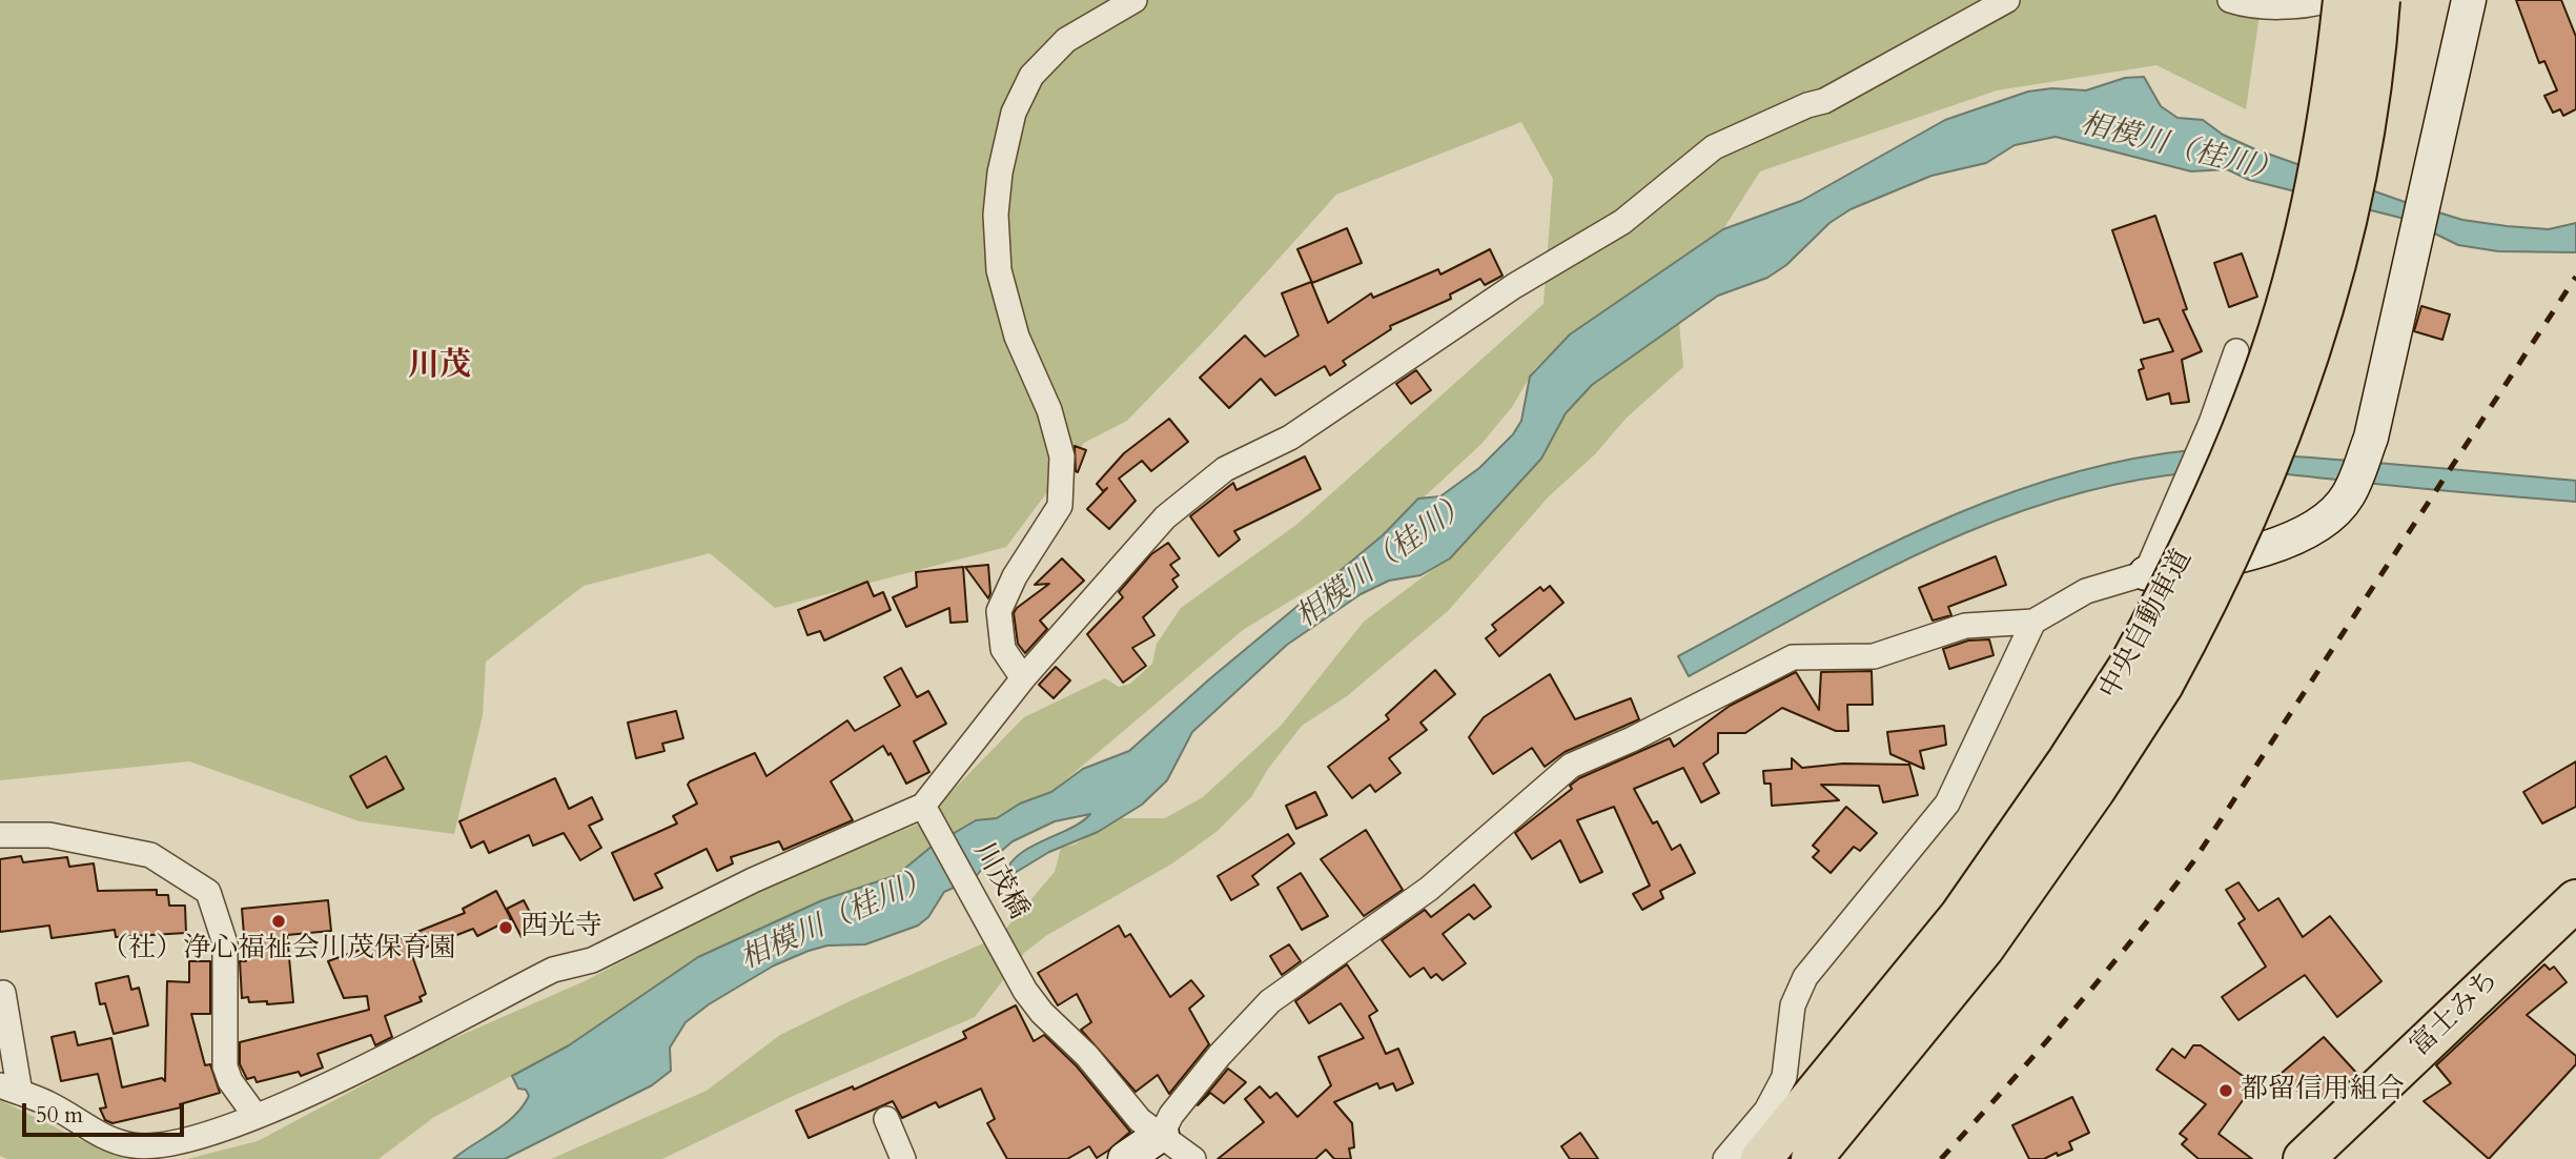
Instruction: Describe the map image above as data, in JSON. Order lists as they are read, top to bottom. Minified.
{"streets":{"highway":["中央自動車道","富士みち"],"street":["川茂橋"]},"districts":["川茂"],"water":["相模川（桂川）"],"places":["（社）浄心福祉会川茂保育園","西光寺","都留信用組合"],"scale_bar":"50 m"}
